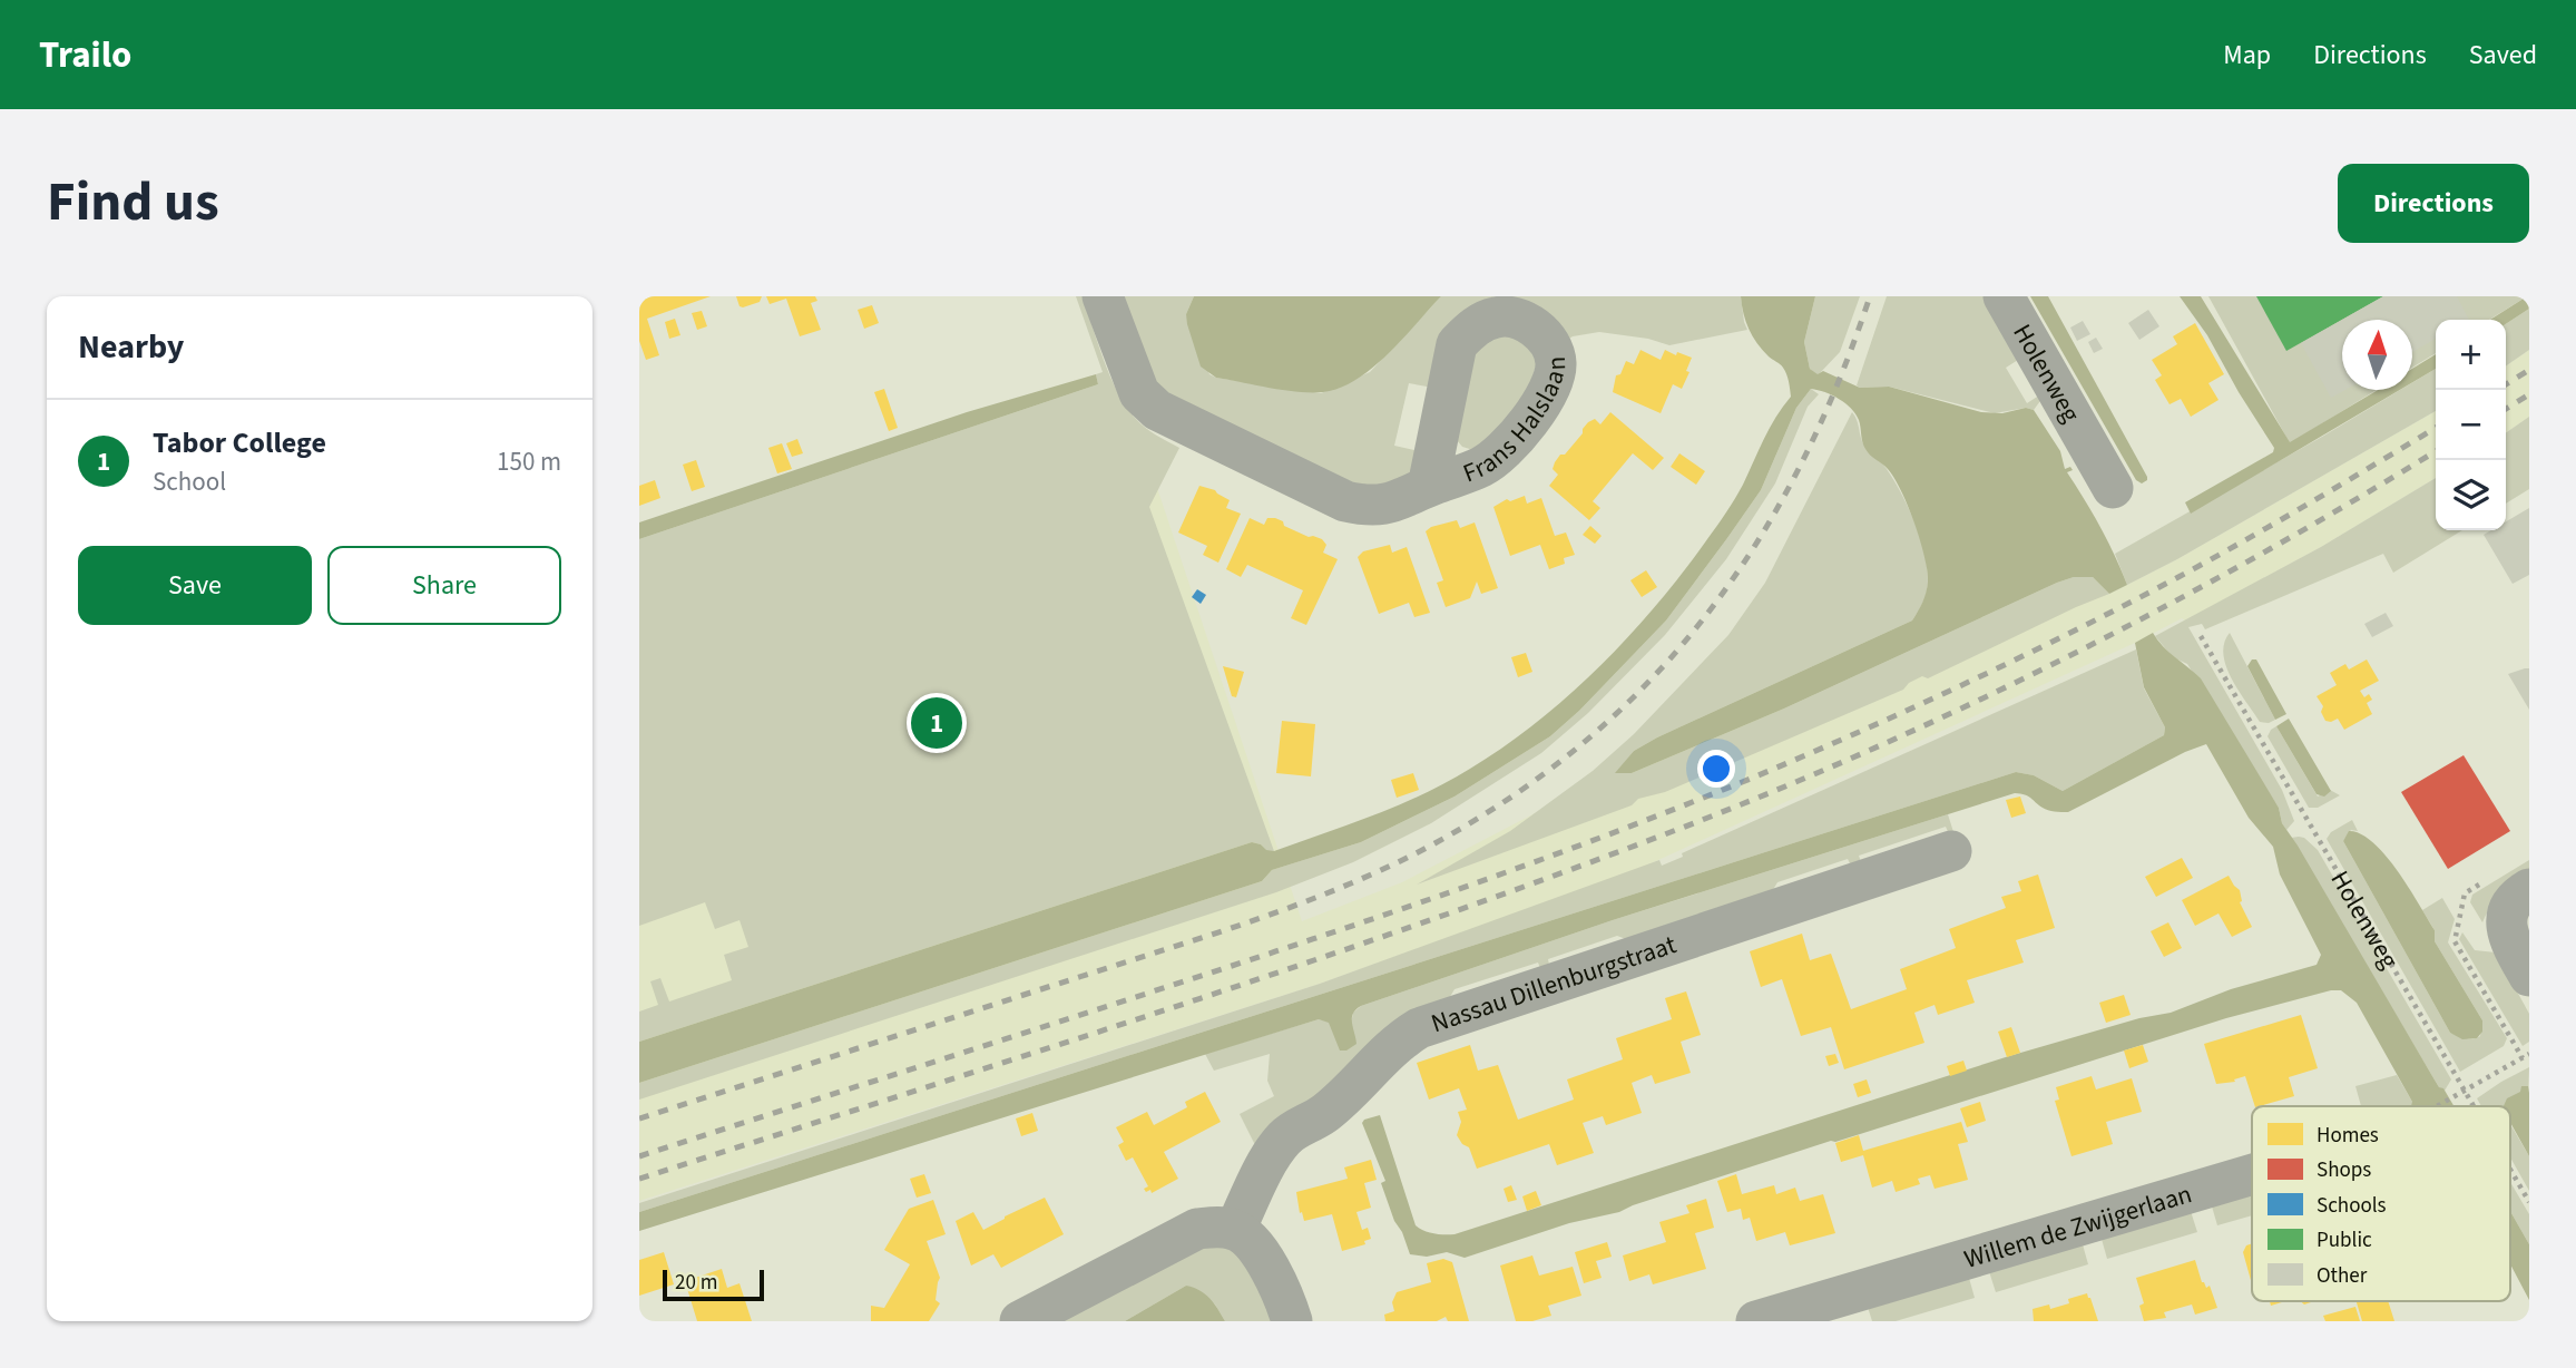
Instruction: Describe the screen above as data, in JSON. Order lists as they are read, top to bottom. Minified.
{"streets":{"street":["Holenweg","Frans Halslaan","Nassau Dillenburgstraat","Willem de Zwijgerlaan"]},"legend":["Homes","Shops","Schools","Public","Other"],"scale_bar":"20 m","north":"top","page":{"header":"Trailo","nav":["Map","Directions","Saved"],"title":"Find us","buttons":["Directions",["Save","Share"]],"heading":"Nearby","map_buttons":["+","−"],"list":[{"mark":"1","name":"Tabor College","note":"School","value":"150 m"}],"pins":"1","scale":"20 m"}}
